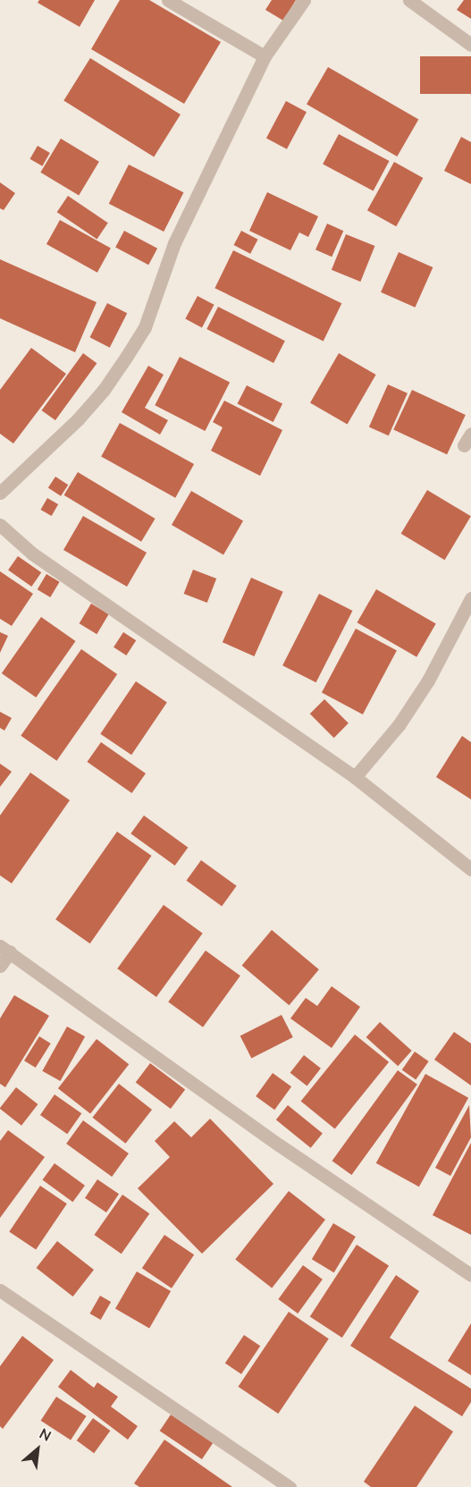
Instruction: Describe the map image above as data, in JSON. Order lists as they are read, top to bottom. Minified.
{"north":"top right"}
